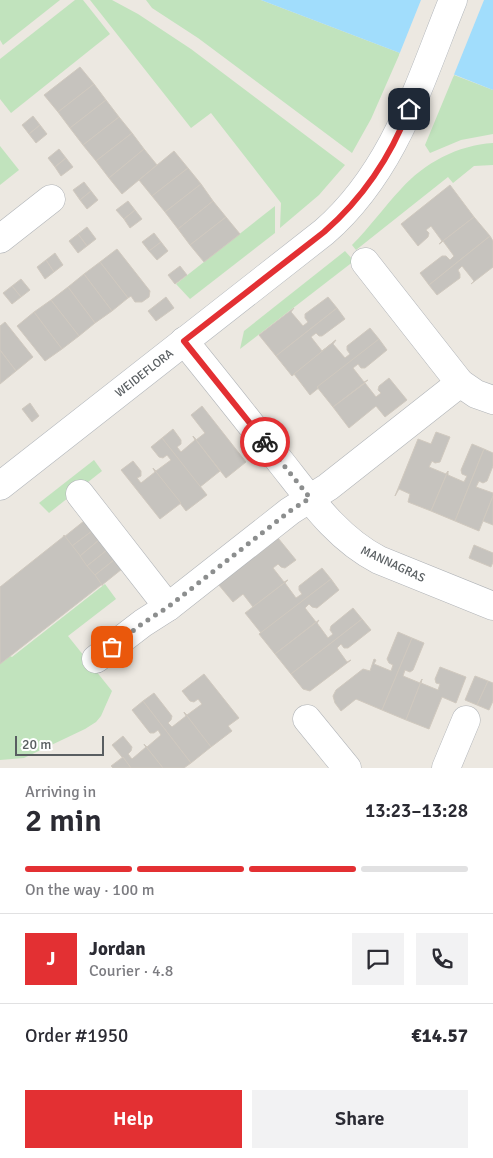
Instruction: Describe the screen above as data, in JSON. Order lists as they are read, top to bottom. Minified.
{"streets":{"street":["WEIDEFLORA","MANNAGRAS"]},"crossings":[["WEIDEFLORA","MANNAGRAS"]],"scale_bar":"20 m","page":{"scale":"20 m","heading":["2 min","Arriving in","13:23–13:28"],"panel":["Jordan","Courier · 4.8","Order #1950","€14.57"],"bar":"On the way · 100 m","round":"J","buttons":["Help","Share"]}}
